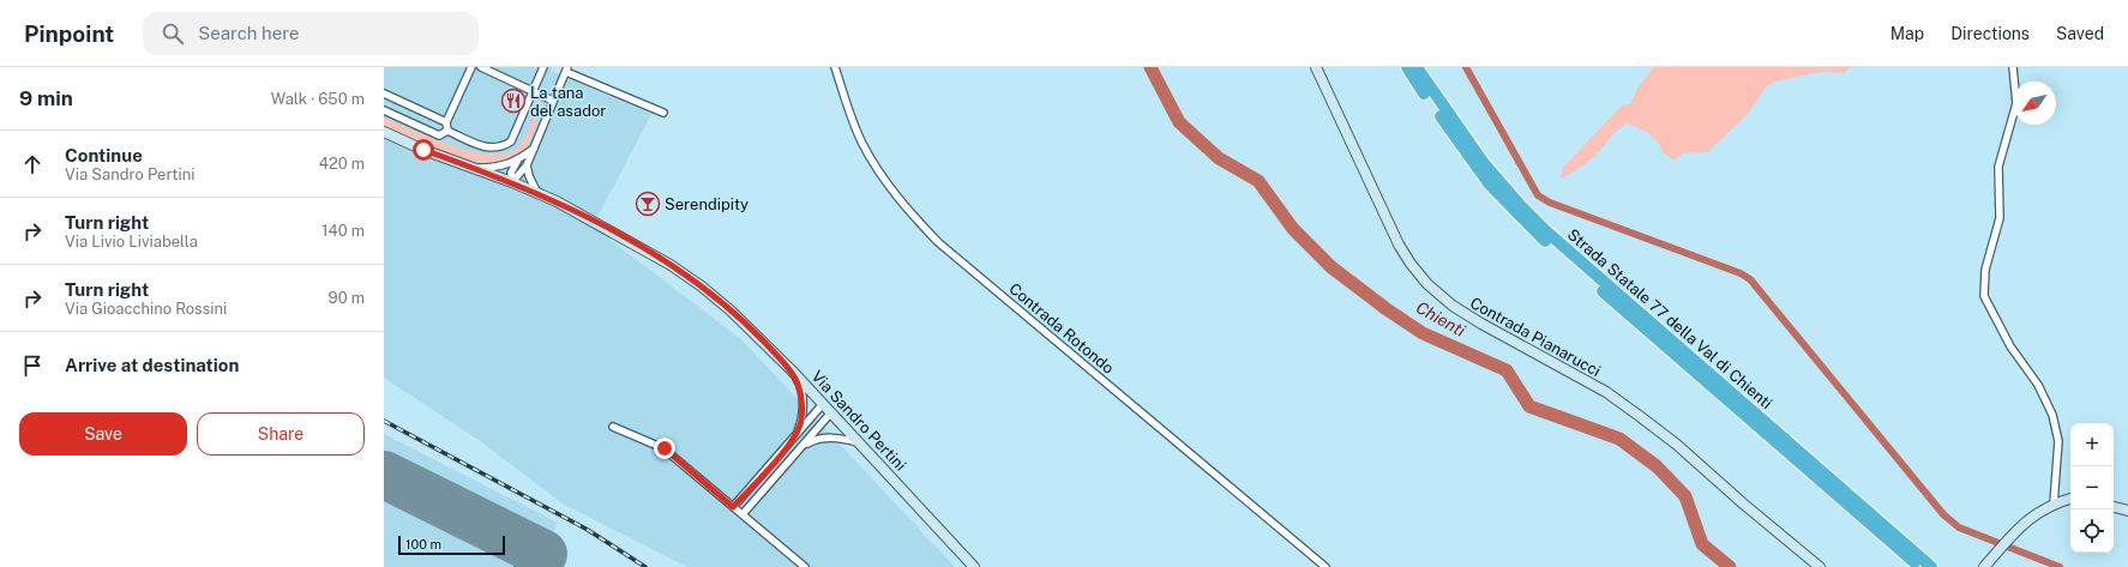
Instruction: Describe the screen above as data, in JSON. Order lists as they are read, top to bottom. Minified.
{"streets":{"highway":["Strada Statale 77 della Val di Chienti"],"street":["Contrada Rotondo","Contrada Pianarucci","Via Sandro Pertini"]},"water":["Chienti"],"places":{"restaurant":["La tana del asador"],"bar":["Serendipity"]},"scale_bar":"100 m","north":"bottom left","page":{"header":"Pinpoint","search":"Search here","nav":["Map","Directions","Saved"],"heading":["9 min","Walk · 650 m"],"list":[["Continue","Via Sandro Pertini","420 m"],["Turn right","Via Livio Liviabella","140 m"],["Turn right","Via Gioacchino Rossini","90 m"],"Arrive at destination"],"buttons":["Save","Share"],"map_buttons":["+","−"],"scale":"100 m"}}
